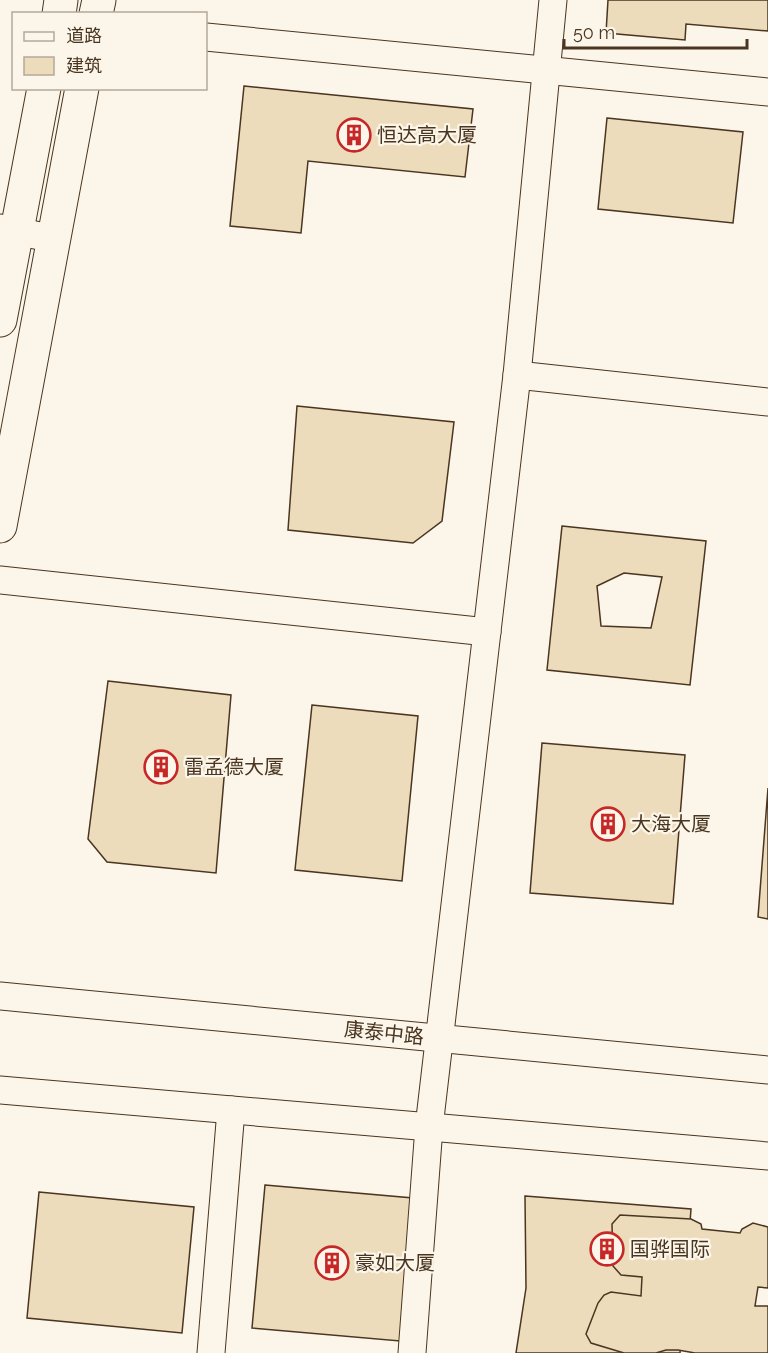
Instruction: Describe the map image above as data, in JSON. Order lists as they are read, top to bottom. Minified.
{"streets":{"street":["康泰中路"]},"places":{"building":["恒达高大厦","雷孟德大厦","大海大厦","国骅国际","豪如大厦"]},"legend":["道路","建筑"],"scale_bar":"50 m"}
